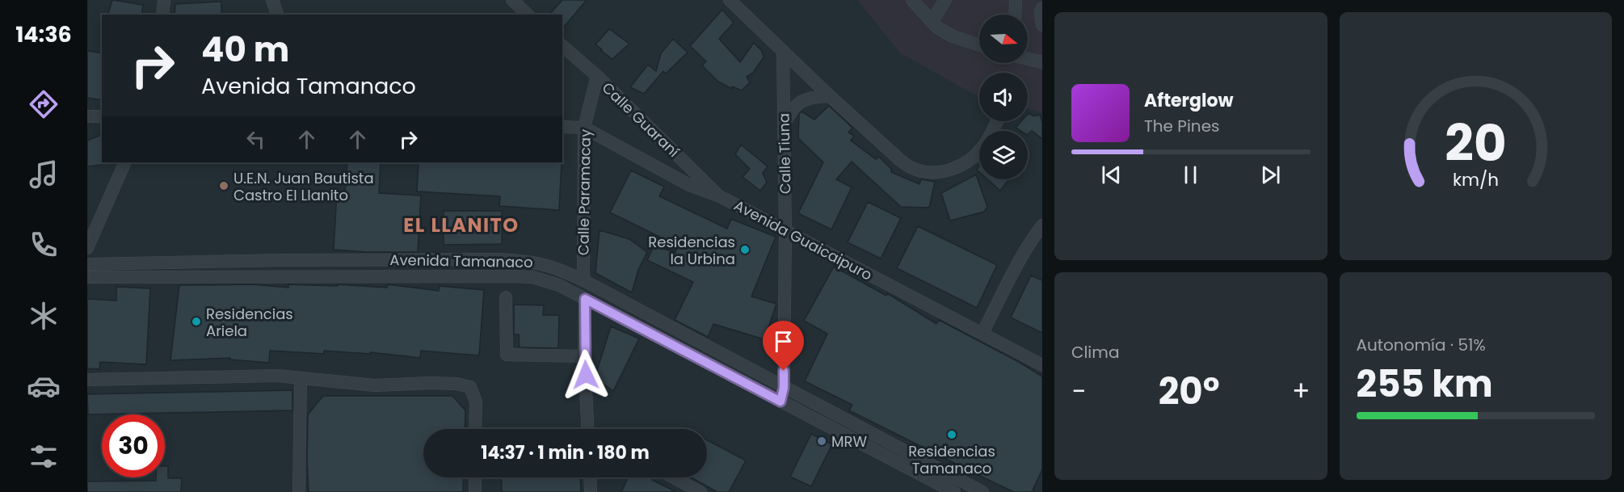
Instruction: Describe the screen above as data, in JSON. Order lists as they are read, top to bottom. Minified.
{"streets":{"street":["Calle Guaraní","Calle Tiuna","Calle Paramacay","Avenida Guaicaipuro","Avenida Tamanaco"]},"crossings":[["Calle Guaraní","Calle Paramacay"],["Calle Guaraní","Avenida Guaicaipuro"],["Calle Tiuna","Avenida Guaicaipuro"],["Calle Tiuna","Avenida Tamanaco"],["Calle Paramacay","Avenida Guaicaipuro"],["Calle Paramacay","Avenida Tamanaco"]],"districts":["EL LLANITO"],"places":["U.E.N. Juan Bautista Castro El Llanito","Residencias la Urbina","Residencias Ariela","Residencias Tamanaco","MRW"],"north":"right","page":{"tabs":"14:36","turn":["40 m","Avenida Tamanaco"],"song":["Afterglow","The Pines"],"tile":["Clima",["Autonomía · 51%","255 km"]],"heat":["−","20°","+"],"limit":"30","trip":"14:37 · 1 min · 180 m","gauge":["20","km/h"]}}
